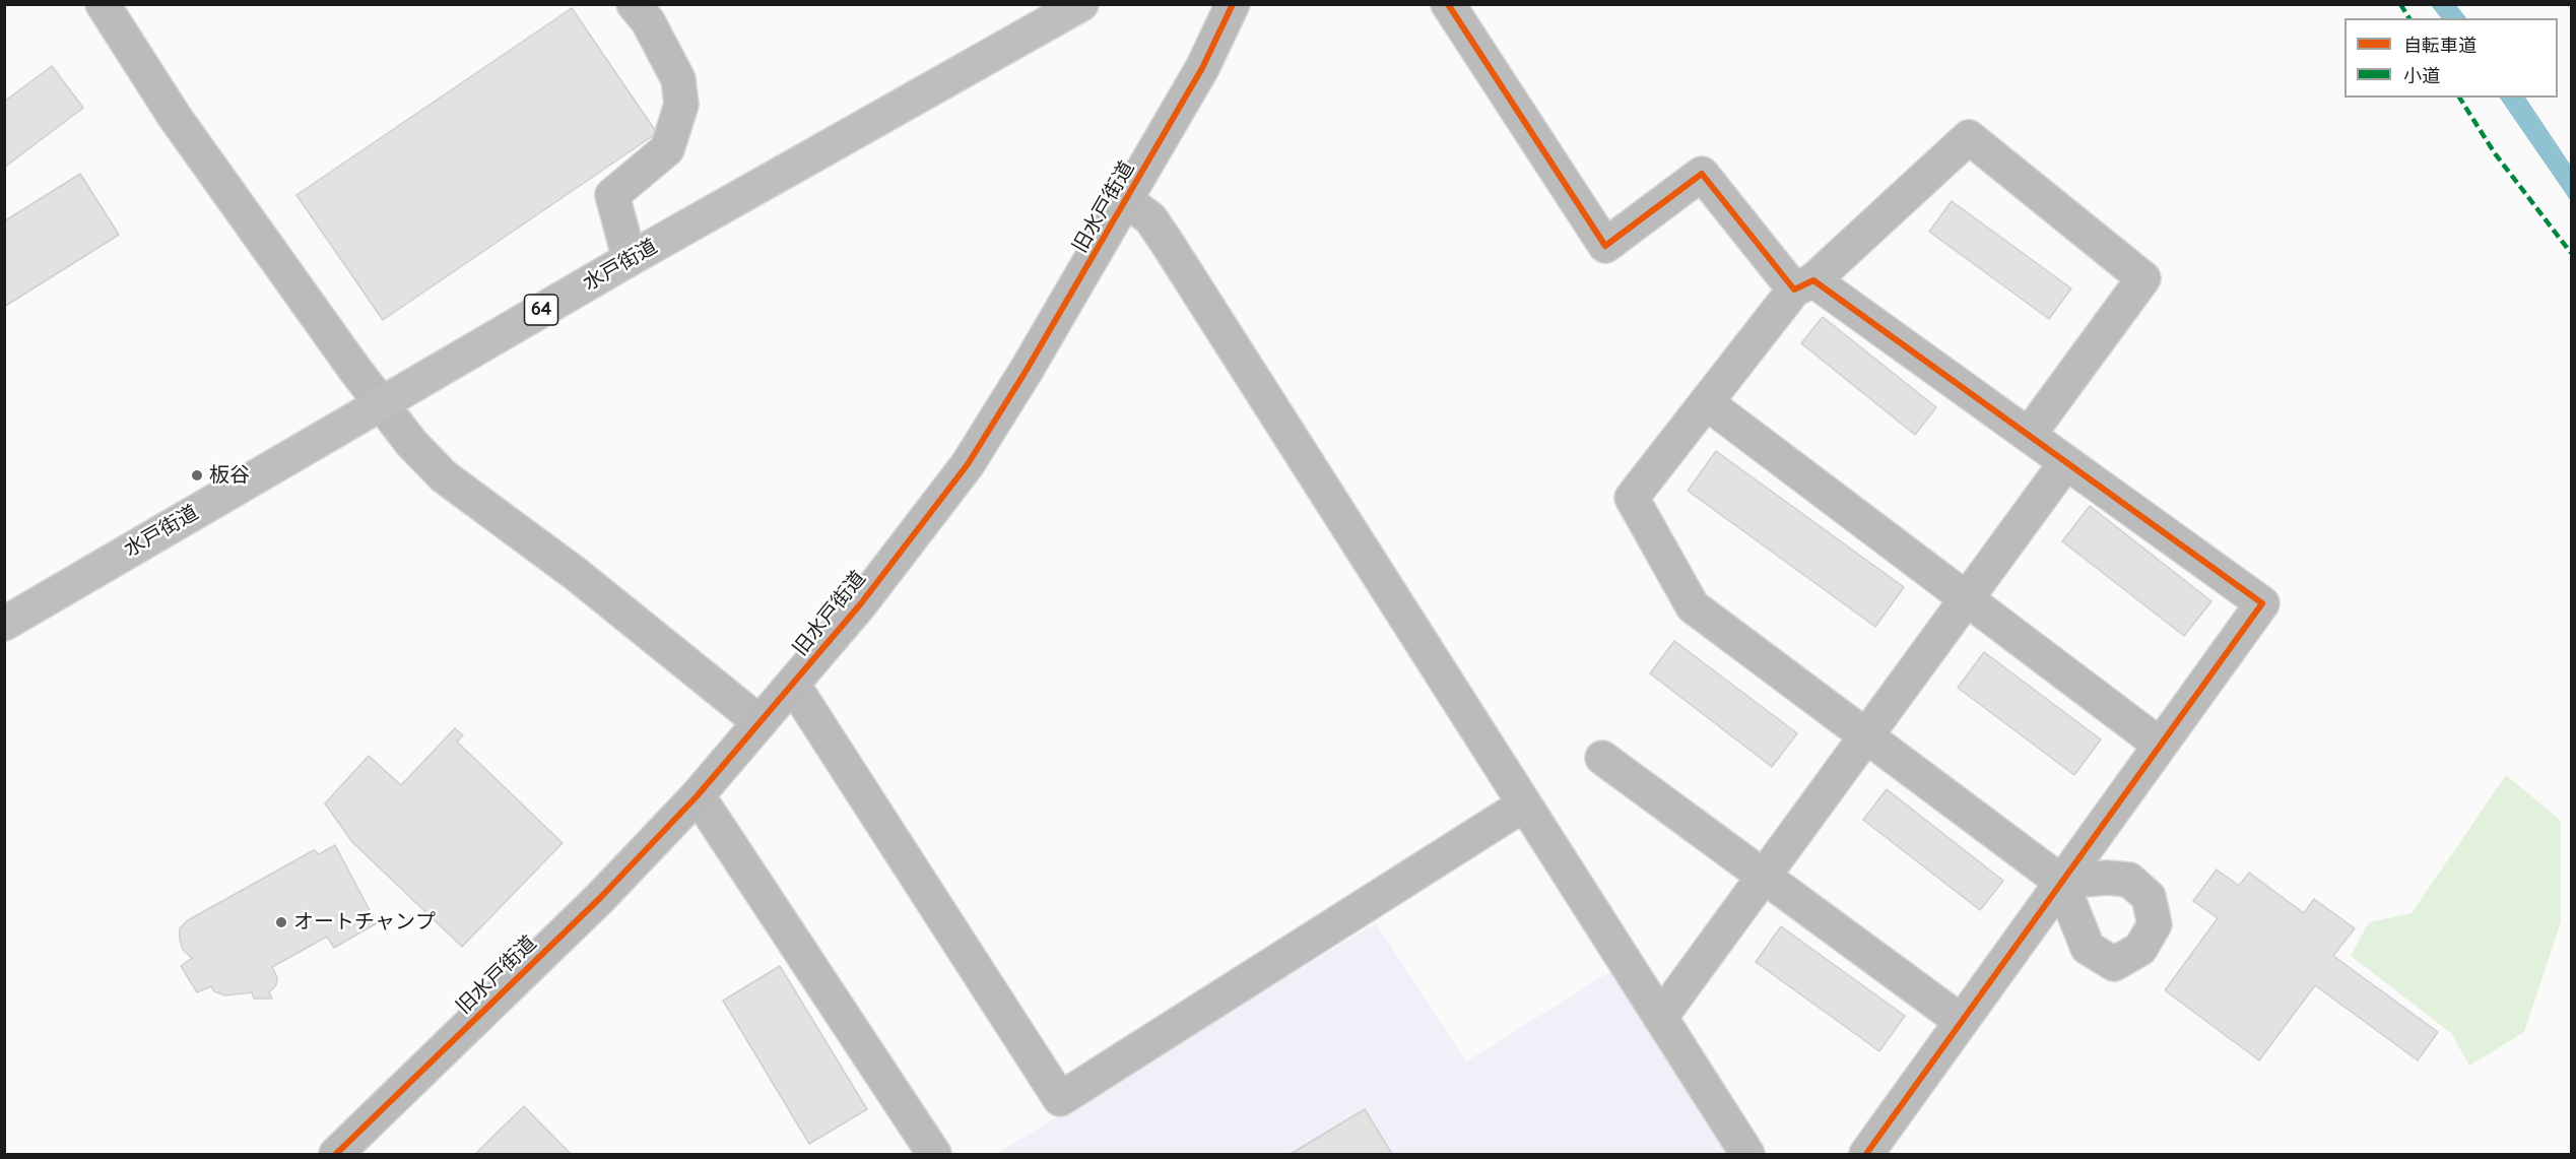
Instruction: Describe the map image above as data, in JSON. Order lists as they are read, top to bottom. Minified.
{"streets":{"main road":["水戸街道","64"],"street":["旧水戸街道"]},"places":["板谷","オートチャンプ"],"legend":["自転車道","小道"]}
